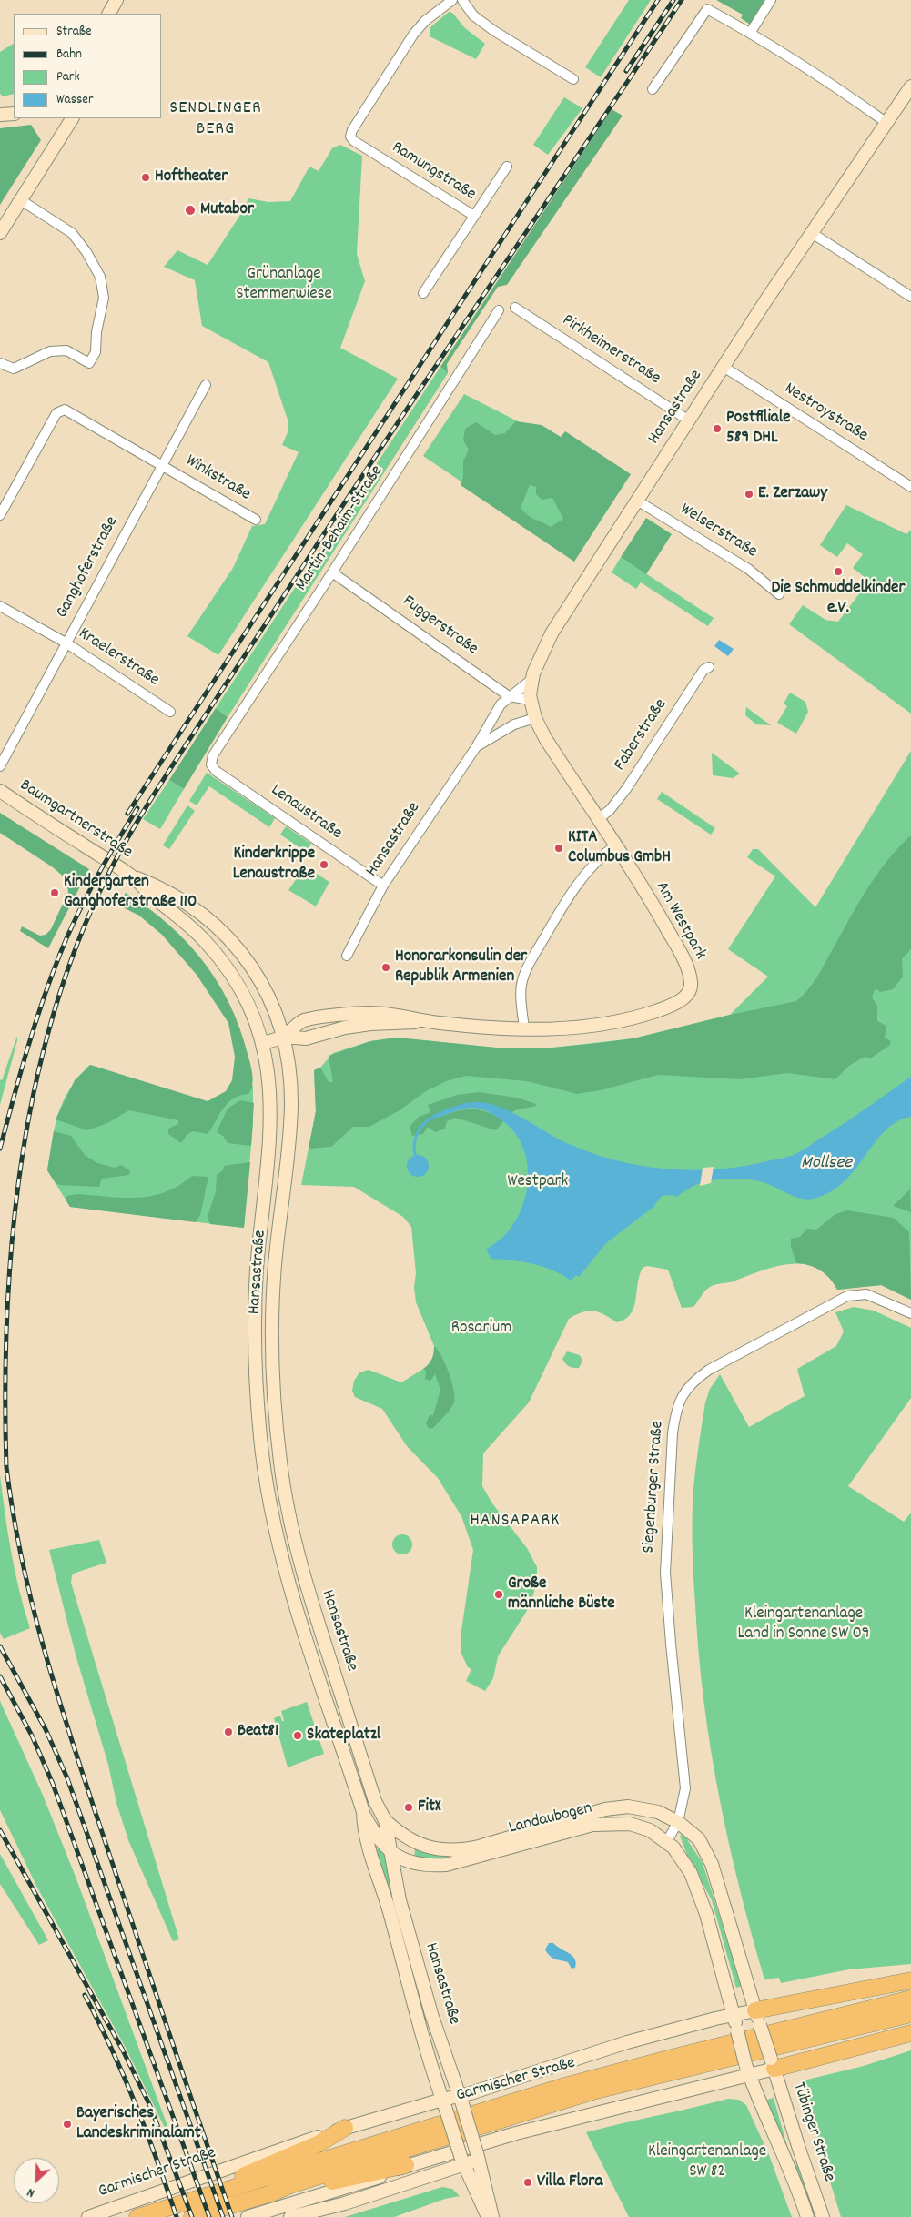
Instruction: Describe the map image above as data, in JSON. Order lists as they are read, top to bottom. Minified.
{"streets":{"highway":["Garmischer Straße"],"main road":["Hansastraße","Baumgartnerstraße","Am Westpark","Landaubogen","Tübinger Straße"],"street":["Ramungstraße","Pirkheimerstraße","Nestroystraße","Winkstraße","Martin-Behaim-Straße","Welserstraße","Ganghoferstraße","Fuggerstraße","Kraelerstraße","Faberstraße","Lenaustraße","Siegenburger Straße"]},"crossings":[["Pirkheimerstraße","Hansastraße"],["Hansastraße","Nestroystraße"],["Hansastraße","Welserstraße"],["Hansastraße","Fuggerstraße"],["Hansastraße","Lenaustraße"],["Hansastraße","Baumgartnerstraße"],["Hansastraße","Am Westpark"],["Hansastraße","Landaubogen"],["Hansastraße","Garmischer Straße"],["Winkstraße","Ganghoferstraße"],["Martin-Behaim-Straße","Fuggerstraße"],["Martin-Behaim-Straße","Lenaustraße"],["Ganghoferstraße","Kraelerstraße"],["Fuggerstraße","Am Westpark"],["Faberstraße","Am Westpark"],["Baumgartnerstraße","Am Westpark"],["Siegenburger Straße","Landaubogen"],["Landaubogen","Garmischer Straße"],["Landaubogen","Tübinger Straße"]],"districts":["SENDLINGER BERG","HANSAPARK"],"water":["Mollsee"],"parks":["Grünanlage Stemmerwiese","Westpark","Rosarium","Kleingartenanlage Land in Sonne SW 09","Kleingartenanlage SW 82"],"places":["Hoftheater","Mutabor","Postfiliale 589 DHL","E. Zerzawy","Die Schmuddelkinder e.V.","KITA Columbus GmbH","Kinderkrippe Lenaustraße","Kindergarten Ganghoferstraße 110","Honorarkonsulin der Republik Armenien","Große männliche Büste","Beat81","Skateplatzl","FitX","Bayerisches Landeskriminalamt","Villa Flora"],"legend":["Straße","Bahn","Park","Wasser"],"north":"bottom left"}
